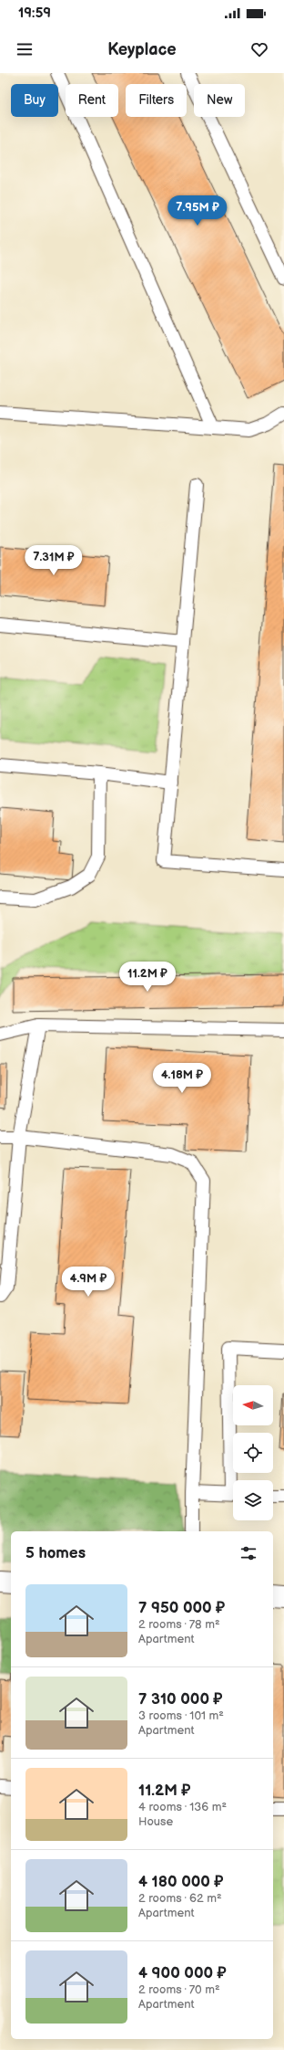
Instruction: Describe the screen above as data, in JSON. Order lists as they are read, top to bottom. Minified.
{"north":"left","page":{"status":"19:59","header":"Keyplace","chip":["Buy","Rent","Filters","New"],"price":["7.95M ₽","7.31M ₽","11.2M ₽","4.18M ₽","4.9M ₽"],"heading":"5 homes","list":[{"name":"7 950 000 ₽","note":"2 rooms · 78 m² · Apartment"},{"name":"7 310 000 ₽","note":"3 rooms · 101 m² · Apartment"},{"name":"11.2M ₽","note":"4 rooms · 136 m² · House"},{"name":"4 180 000 ₽","note":"2 rooms · 62 m² · Apartment"},{"name":"4 900 000 ₽","note":"2 rooms · 70 m² · Apartment"}]}}
